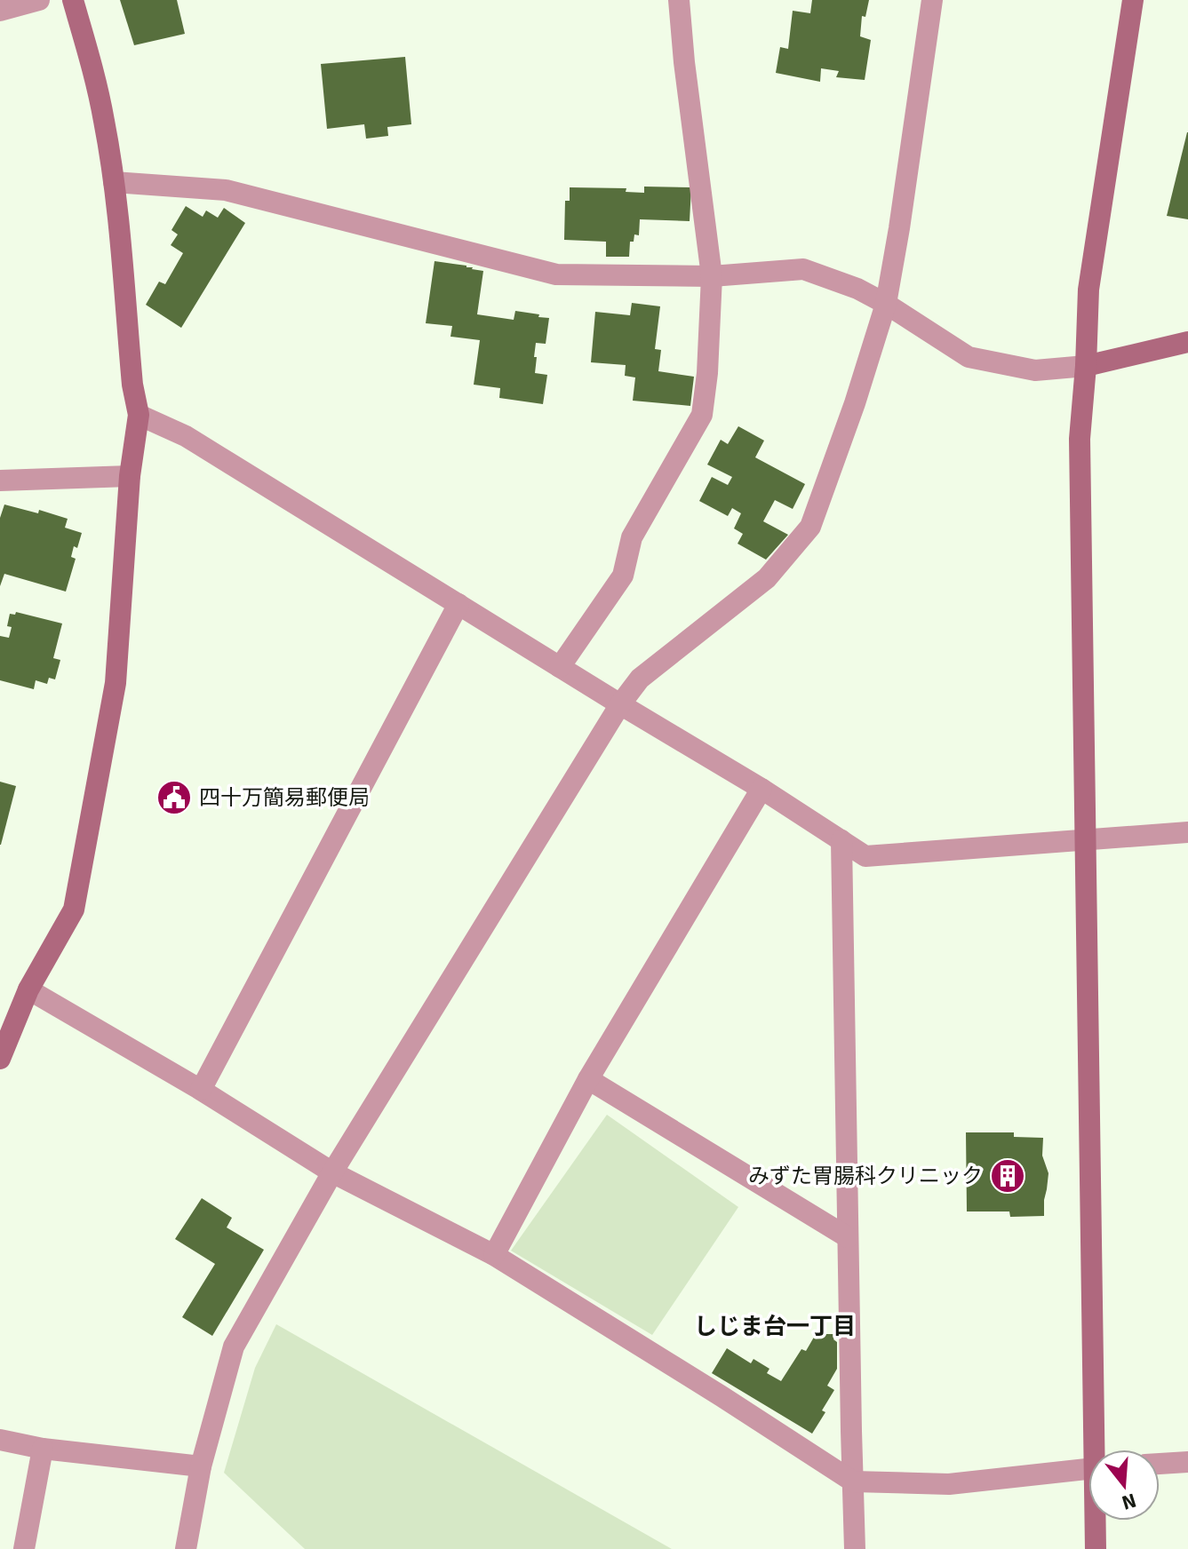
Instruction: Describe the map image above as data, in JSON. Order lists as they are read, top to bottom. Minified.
{"districts":["しじま台一丁目"],"places":{"public building":["四十万簡易郵便局"],"building":["みずた胃腸科クリニック"]},"north":"bottom"}
